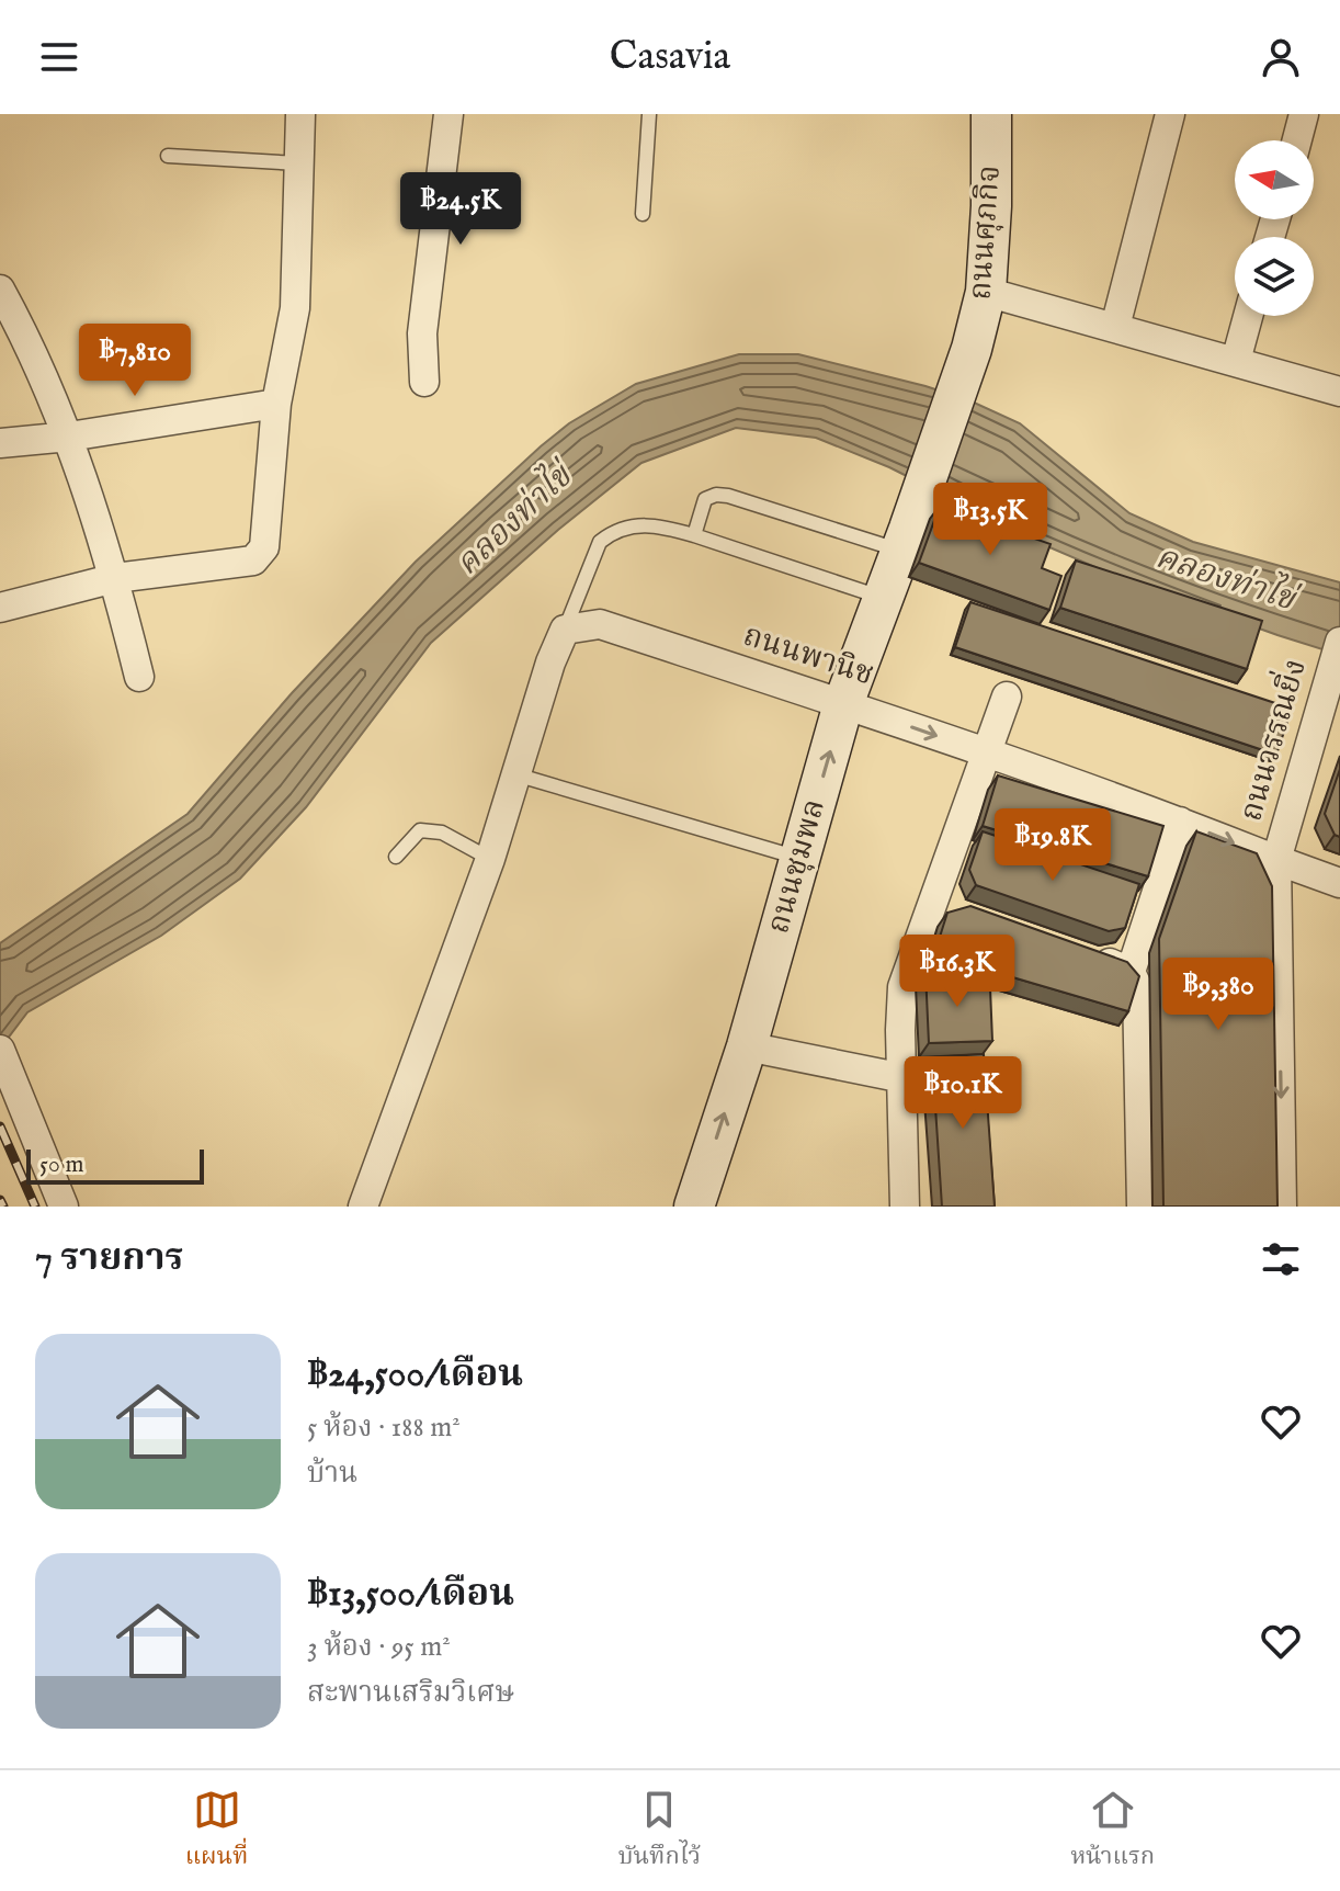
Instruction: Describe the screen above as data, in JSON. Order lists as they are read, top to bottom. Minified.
{"streets":{"main road":["ถนนศุภกิจ","ถนนชุมพล"],"street":["ถนนพานิช","ถนนวรรณยิ่ง"]},"crossings":[["ถนนศุภกิจ","ถนนชุมพล"],["ถนนพานิช","ถนนวรรณยิ่ง"],["ถนนพานิช","ถนนชุมพล"]],"one_way":["ถนนชุมพล"],"water":["คลองท่าไข่"],"scale_bar":"50 m","north":"left","page":{"header":"Casavia","price":["฿24.5K","฿7,810","฿13.5K","฿19.8K","฿16.3K","฿9,380","฿10.1K"],"scale":"50 m","heading":"7 รายการ","list":[{"name":"฿24,500/เดือน","note":"5 ห้อง · 188 m² · บ้าน"},{"name":"฿13,500/เดือน","note":"3 ห้อง · 95 m² · สะพานเสริมวิเศษ"}],"tabs":["แผนที่","บันทึกไว้","หน้าแรก"]}}
